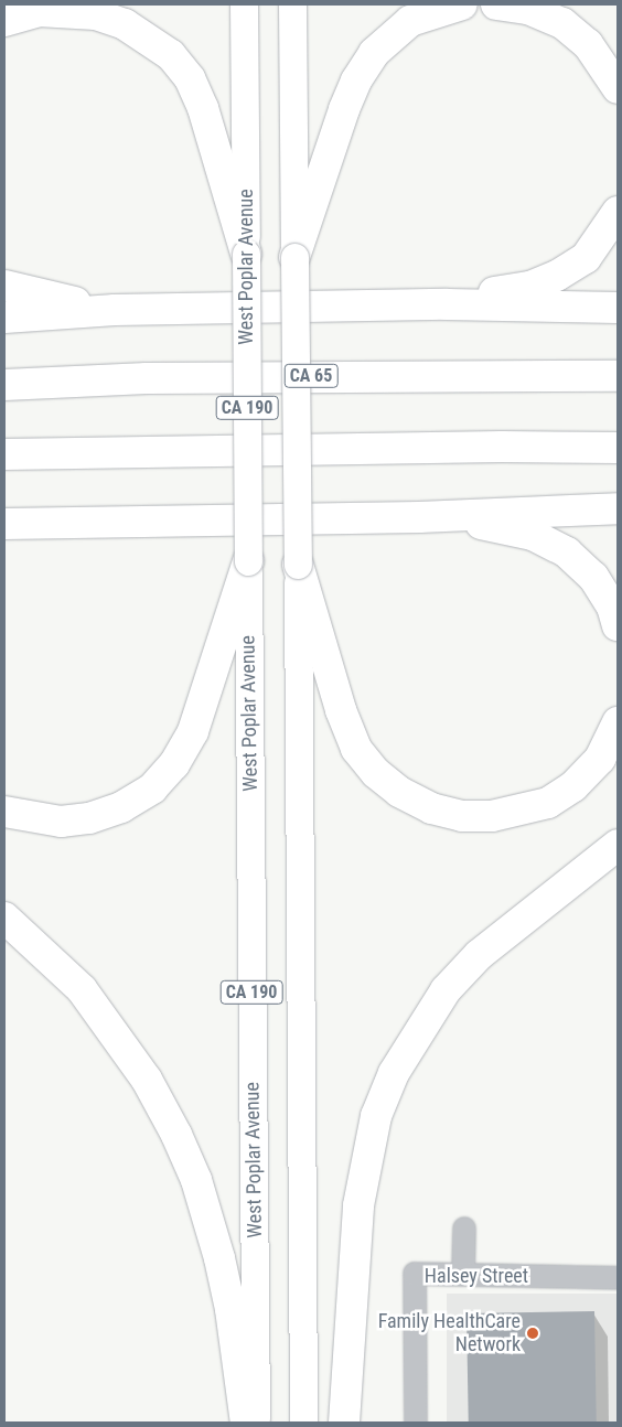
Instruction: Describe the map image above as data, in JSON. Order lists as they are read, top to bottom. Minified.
{"streets":{"highway":["CA 65"],"main road":["West Poplar Avenue","CA 190"],"street":["Halsey Street"]},"places":["Family HealthCare Network"]}
